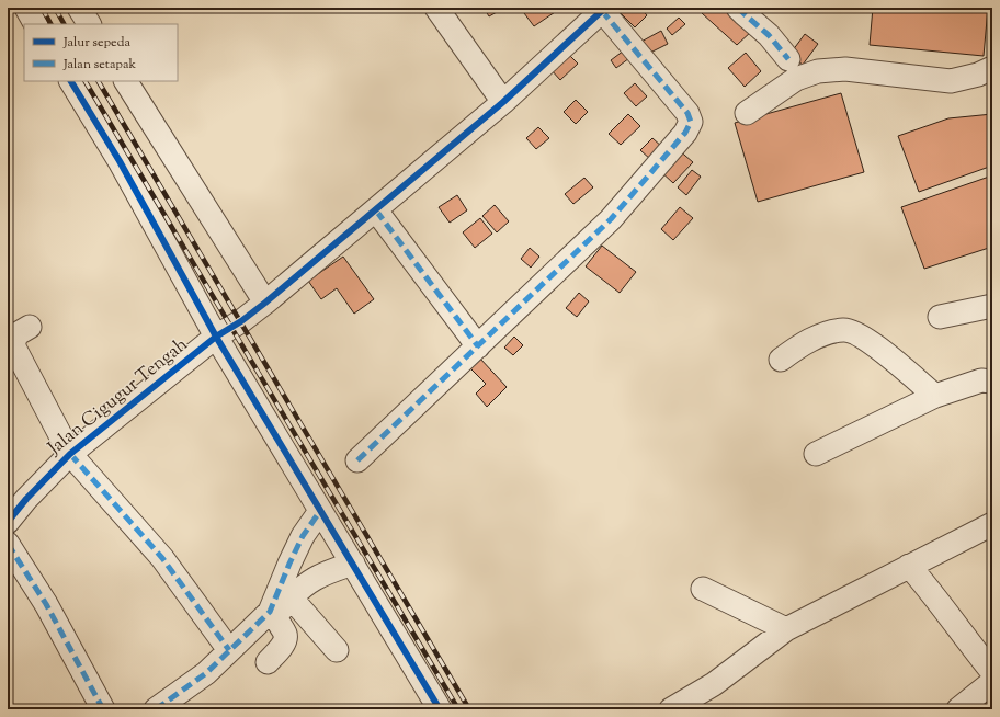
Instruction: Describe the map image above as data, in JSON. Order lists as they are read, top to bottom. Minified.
{"streets":{"street":["Jalan Cigugur Tengah"]},"legend":["Jalur sepeda","Jalan setapak"]}
